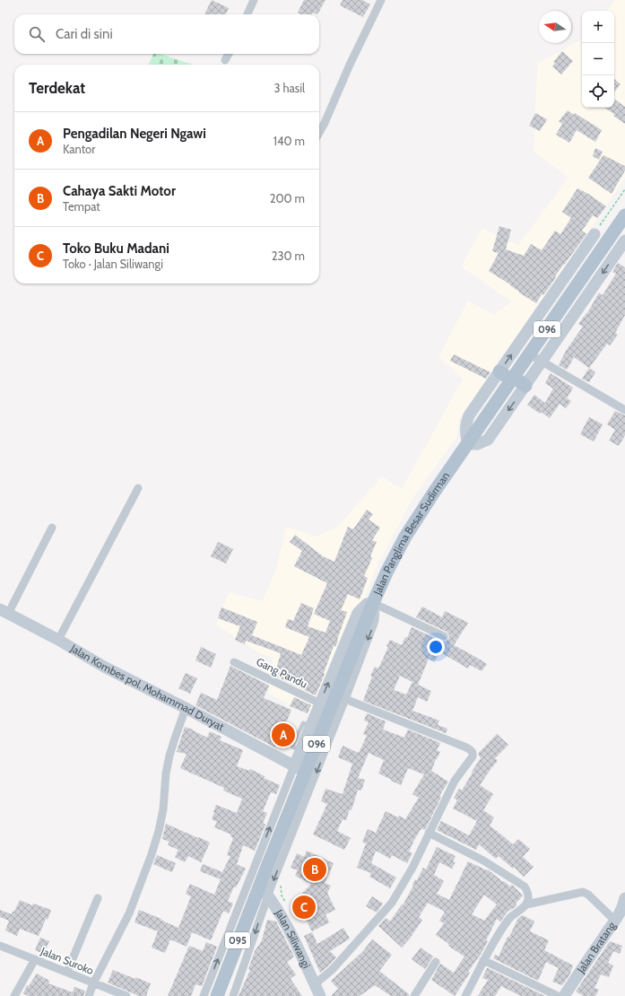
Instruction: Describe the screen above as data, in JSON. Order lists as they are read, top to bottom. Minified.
{"streets":{"main road":["096","Jalan Panglima Besar Sudirman","095"],"street":["Gang Pandu","Jalan Kombes pol. Mohammad Duryat","Jalan Siliwangi","Jalan Bratang","Jalan Suroko"]},"crossings":[["Jalan Panglima Besar Sudirman","Jalan Kombes pol. Mohammad Duryat"],["Jalan Panglima Besar Sudirman","Jalan Siliwangi"],["Jalan Panglima Besar Sudirman","095"],["Jalan Siliwangi","095"]],"north":"left","page":{"map_buttons":["+","−"],"search":"Cari di sini","heading":["Terdekat","3 hasil"],"list":[{"mark":"A","name":"Pengadilan Negeri Ngawi","note":"Kantor","value":"140 m"},{"mark":"B","name":"Cahaya Sakti Motor","note":"Tempat","value":"200 m"},{"mark":"C","name":"Toko Buku Madani","note":"Toko · Jalan Siliwangi","value":"230 m"}],"pins":["A","B","C"]}}
